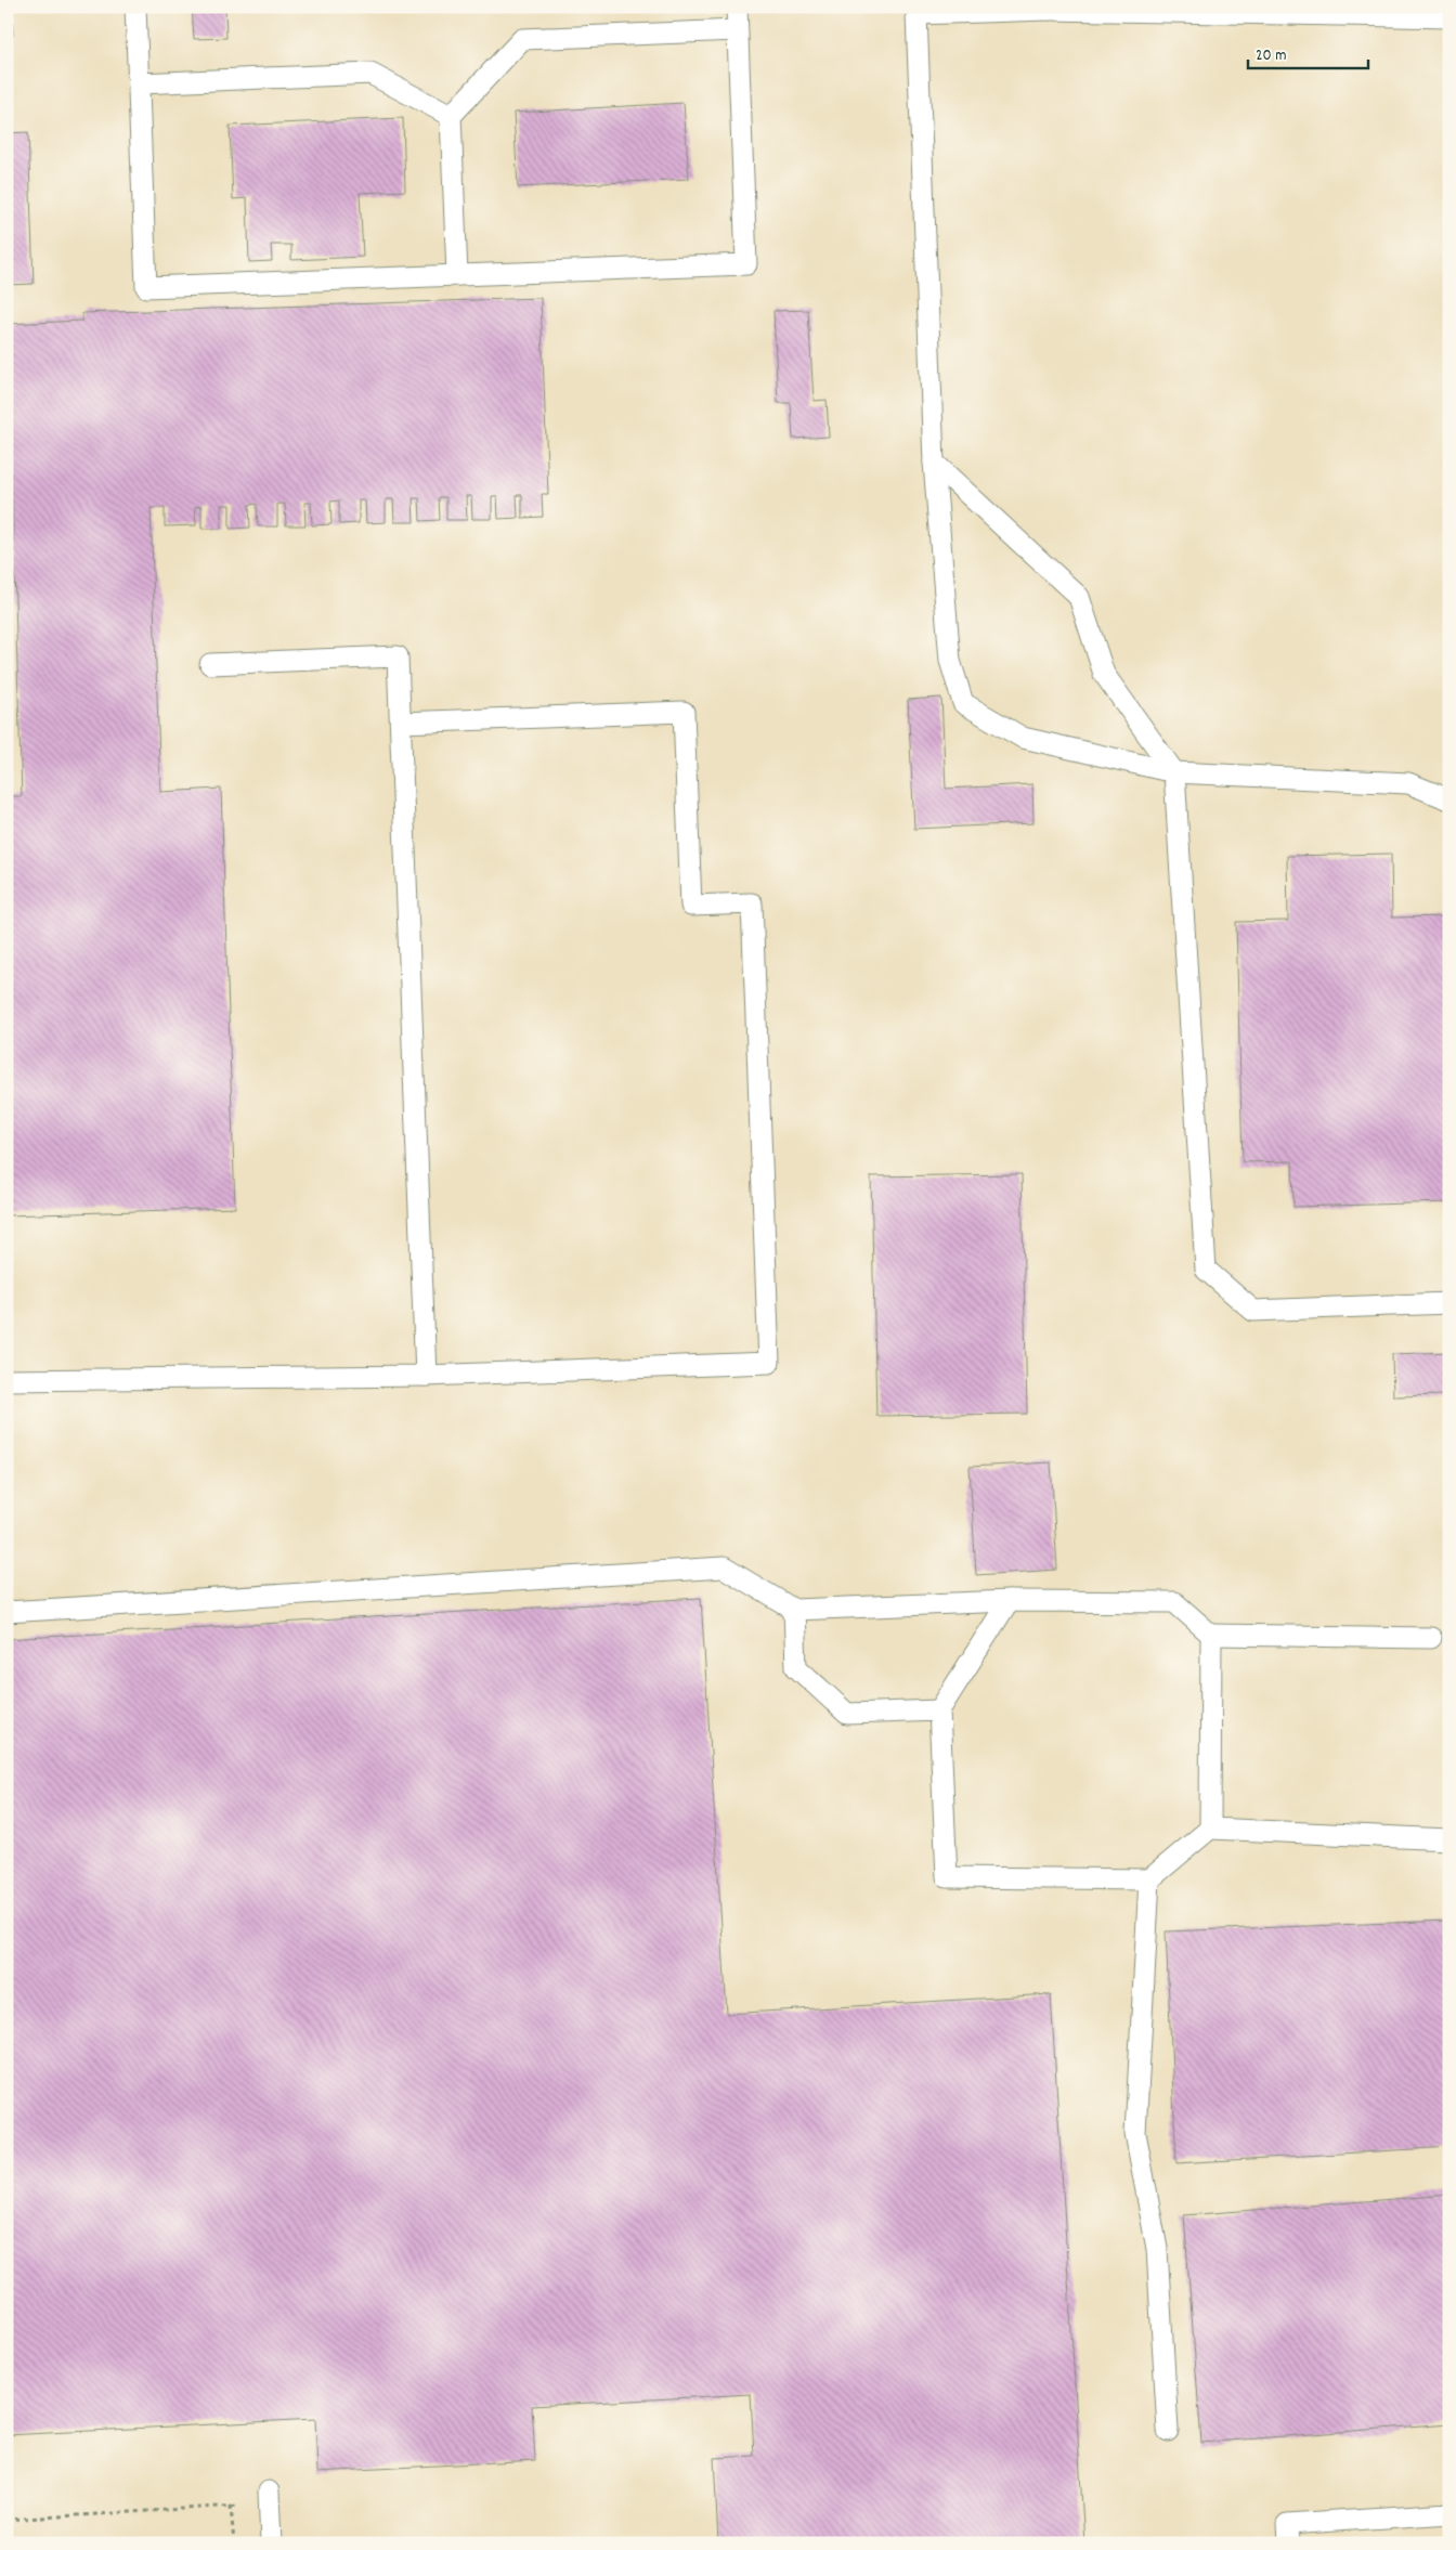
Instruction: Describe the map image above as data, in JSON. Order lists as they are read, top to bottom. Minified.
{"scale_bar":"20 m"}
